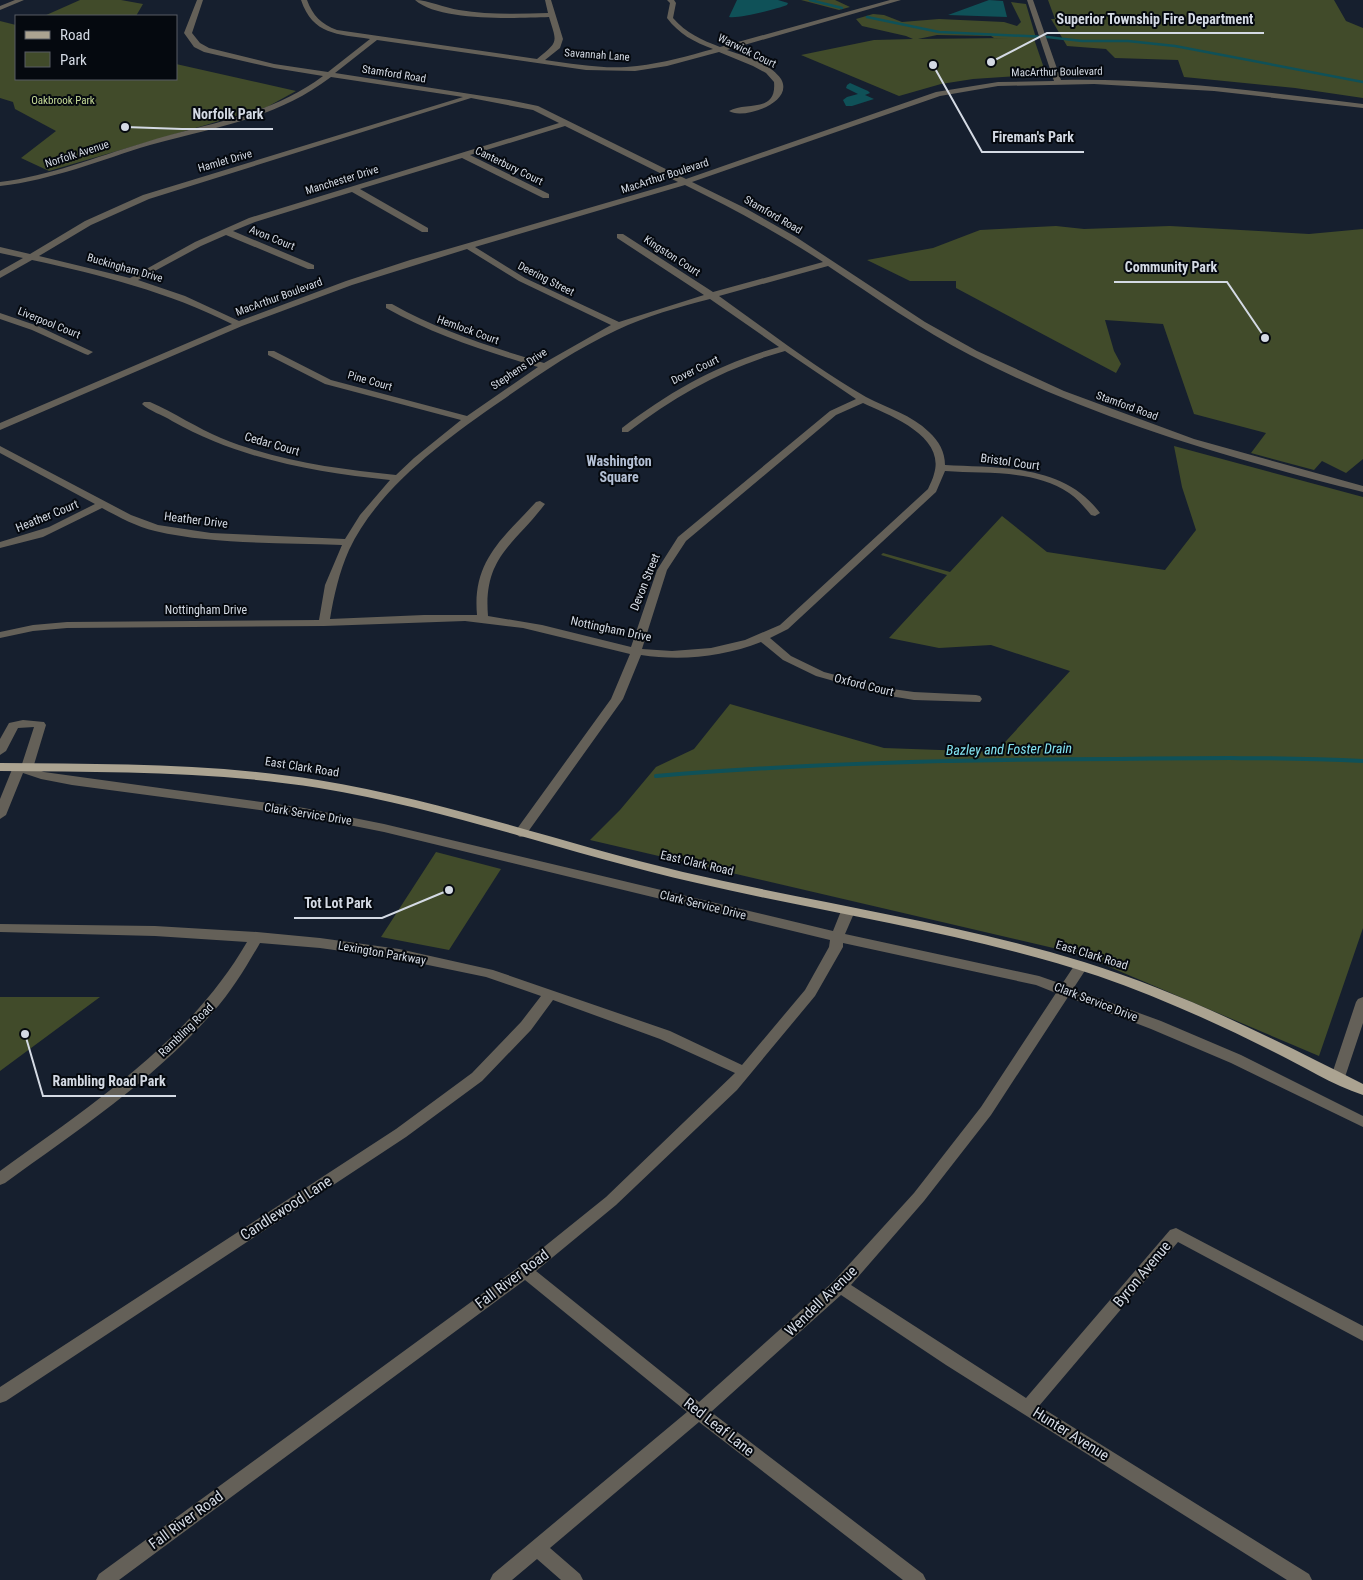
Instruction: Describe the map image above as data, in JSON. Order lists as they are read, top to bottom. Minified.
{"streets":{"main road":["East Clark Road"],"street":["Warwick Court","Savannah Lane","MacArthur Boulevard","Stamford Road","Norfolk Avenue","Hamlet Drive","Canterbury Court","Manchester Drive","Avon Court","Kingston Court","Buckingham Drive","Deering Street","Liverpool Court","Hemlock Court","Stephens Drive","Dover Court","Pine Court","Cedar Court","Bristol Court","Heather Court","Heather Drive","Devon Street","Nottingham Drive","Oxford Court","Clark Service Drive","Lexington Parkway","Rambling Road","Candlewood Lane","Byron Avenue","Fall River Road","Wendell Avenue","Red Leaf Lane","Hunter Avenue"]},"crossings":[["Warwick Court","Savannah Lane"],["Savannah Lane","Norfolk Avenue"],["MacArthur Boulevard","Stamford Road"],["MacArthur Boulevard","Buckingham Drive"],["MacArthur Boulevard","Deering Street"],["Stamford Road","Norfolk Avenue"],["Stamford Road","Hamlet Drive"],["Stamford Road","Manchester Drive"],["Stamford Road","Stephens Drive"],["Hamlet Drive","Buckingham Drive"],["Canterbury Court","Manchester Drive"],["Manchester Drive","Avon Court"],["Manchester Drive","Buckingham Drive"],["Kingston Court","Stephens Drive"],["Deering Street","Stephens Drive"],["Hemlock Court","Stephens Drive"],["Stephens Drive","Pine Court"],["Stephens Drive","Cedar Court"],["Stephens Drive","Heather Drive"],["Stephens Drive","Nottingham Drive"],["Bristol Court","Nottingham Drive"],["Heather Court","Heather Drive"],["Devon Street","Nottingham Drive"],["Devon Street","East Clark Road"],["Nottingham Drive","Oxford Court"],["East Clark Road","Clark Service Drive"],["East Clark Road","Fall River Road"],["East Clark Road","Wendell Avenue"],["Clark Service Drive","Fall River Road"],["Clark Service Drive","Wendell Avenue"],["Lexington Parkway","Rambling Road"],["Lexington Parkway","Candlewood Lane"],["Lexington Parkway","Fall River Road"],["Byron Avenue","Hunter Avenue"],["Fall River Road","Red Leaf Lane"],["Wendell Avenue","Red Leaf Lane"],["Wendell Avenue","Hunter Avenue"]],"districts":["Washington Square"],"water":["Bazley and Foster Drain"],"parks":["Oakbrook Park"],"places":["Superior Township Fire Department","Fireman's Park","Norfolk Park","Community Park","Tot Lot Park","Rambling Road Park"],"legend":["Road","Park"]}
